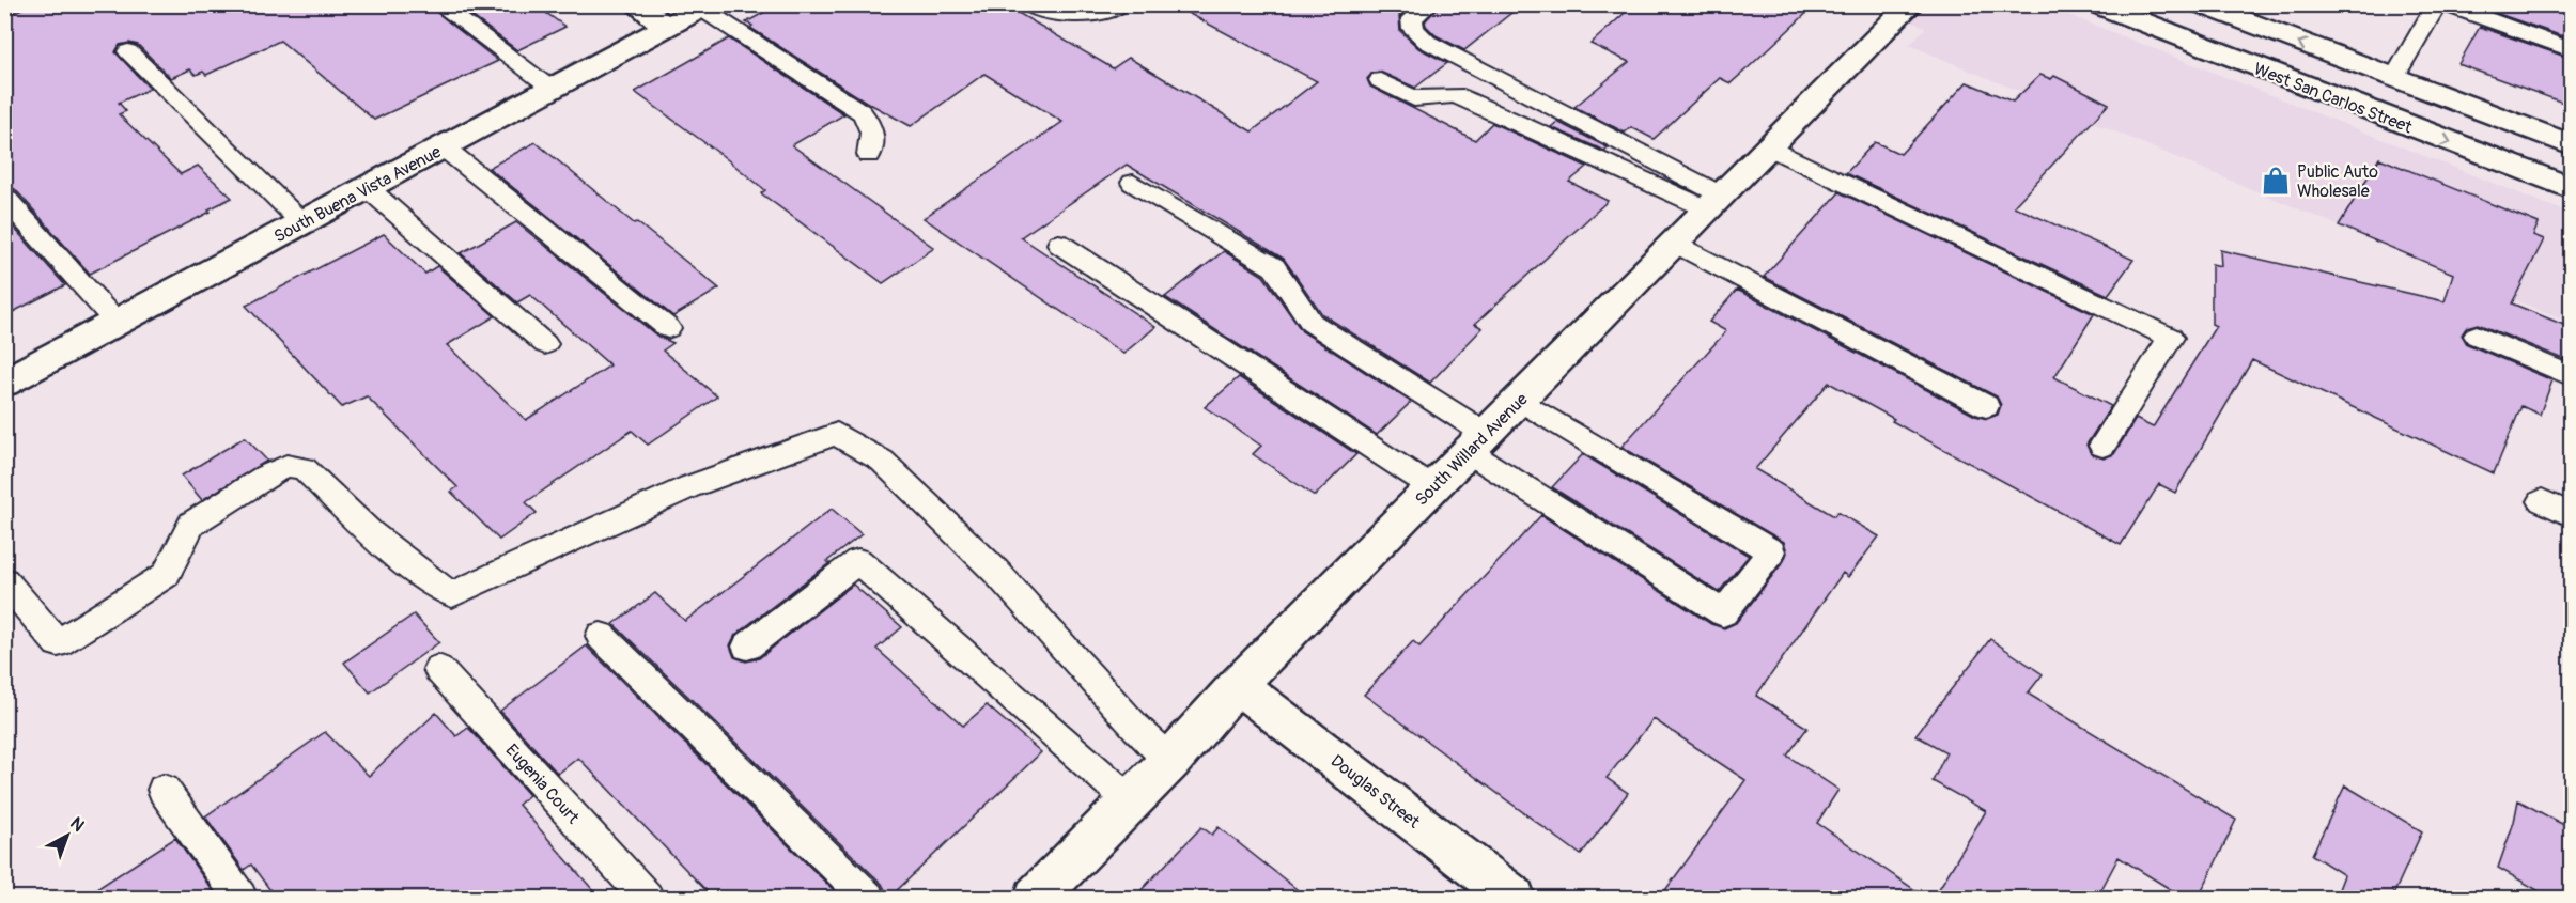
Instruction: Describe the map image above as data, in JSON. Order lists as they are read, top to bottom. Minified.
{"streets":{"street":["West San Carlos Street","South Buena Vista Avenue","South Willard Avenue","Douglas Street"],"lane":["Eugenia Court"]},"crossings":[["South Willard Avenue","Douglas Street"]],"places":{"shop":["Public Auto Wholesale"]},"north":"top right"}
